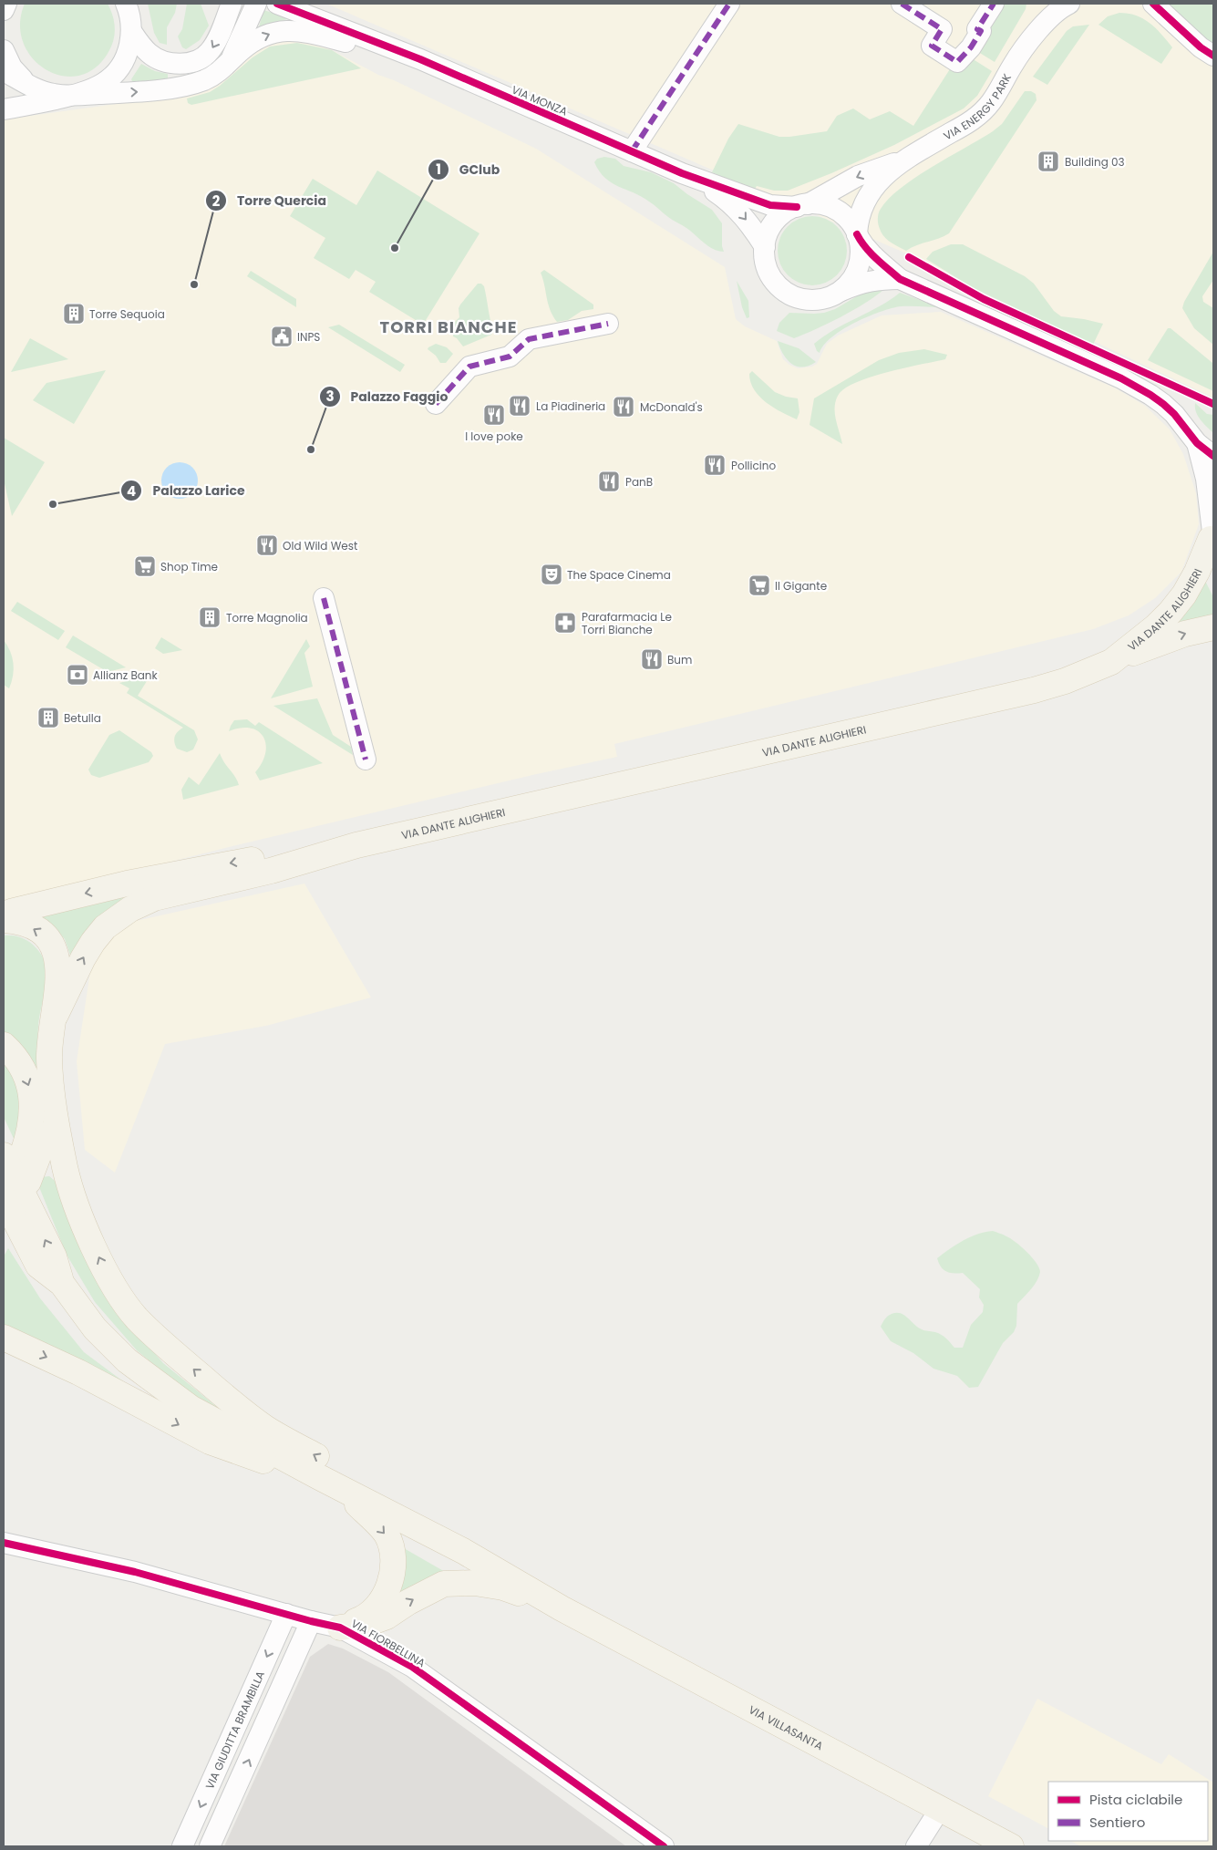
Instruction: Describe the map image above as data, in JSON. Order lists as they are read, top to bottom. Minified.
{"streets":{"main road":["VIA DANTE ALIGHIERI","VIA VILLASANTA"],"street":["VIA MONZA","VIA ENERGY PARK","VIA FIORBELLINA","VIA GIUDITTA BRAMBILLA"]},"crossings":[["VIA MONZA","VIA ENERGY PARK"],["VIA FIORBELLINA","VIA GIUDITTA BRAMBILLA"]],"districts":["TORRI BIANCHE"],"places":{"building":["Building 03","Torre Sequoia","Torre Magnolia","Betulla"],"other":["GClub","Torre Quercia","Palazzo Faggio","Palazzo Larice"],"public building":["INPS"],"restaurant":["La Piadineria","McDonald's","I love poke","Pollicino","PanB","Old Wild West","Bum"],"supermarket":["Shop Time","Il Gigante"],"theatre":["The Space Cinema"],"pharmacy":["Parafarmacia Le Torri Bianche"],"bank":["Allianz Bank"]},"legend":["Pista ciclabile","Sentiero"]}
